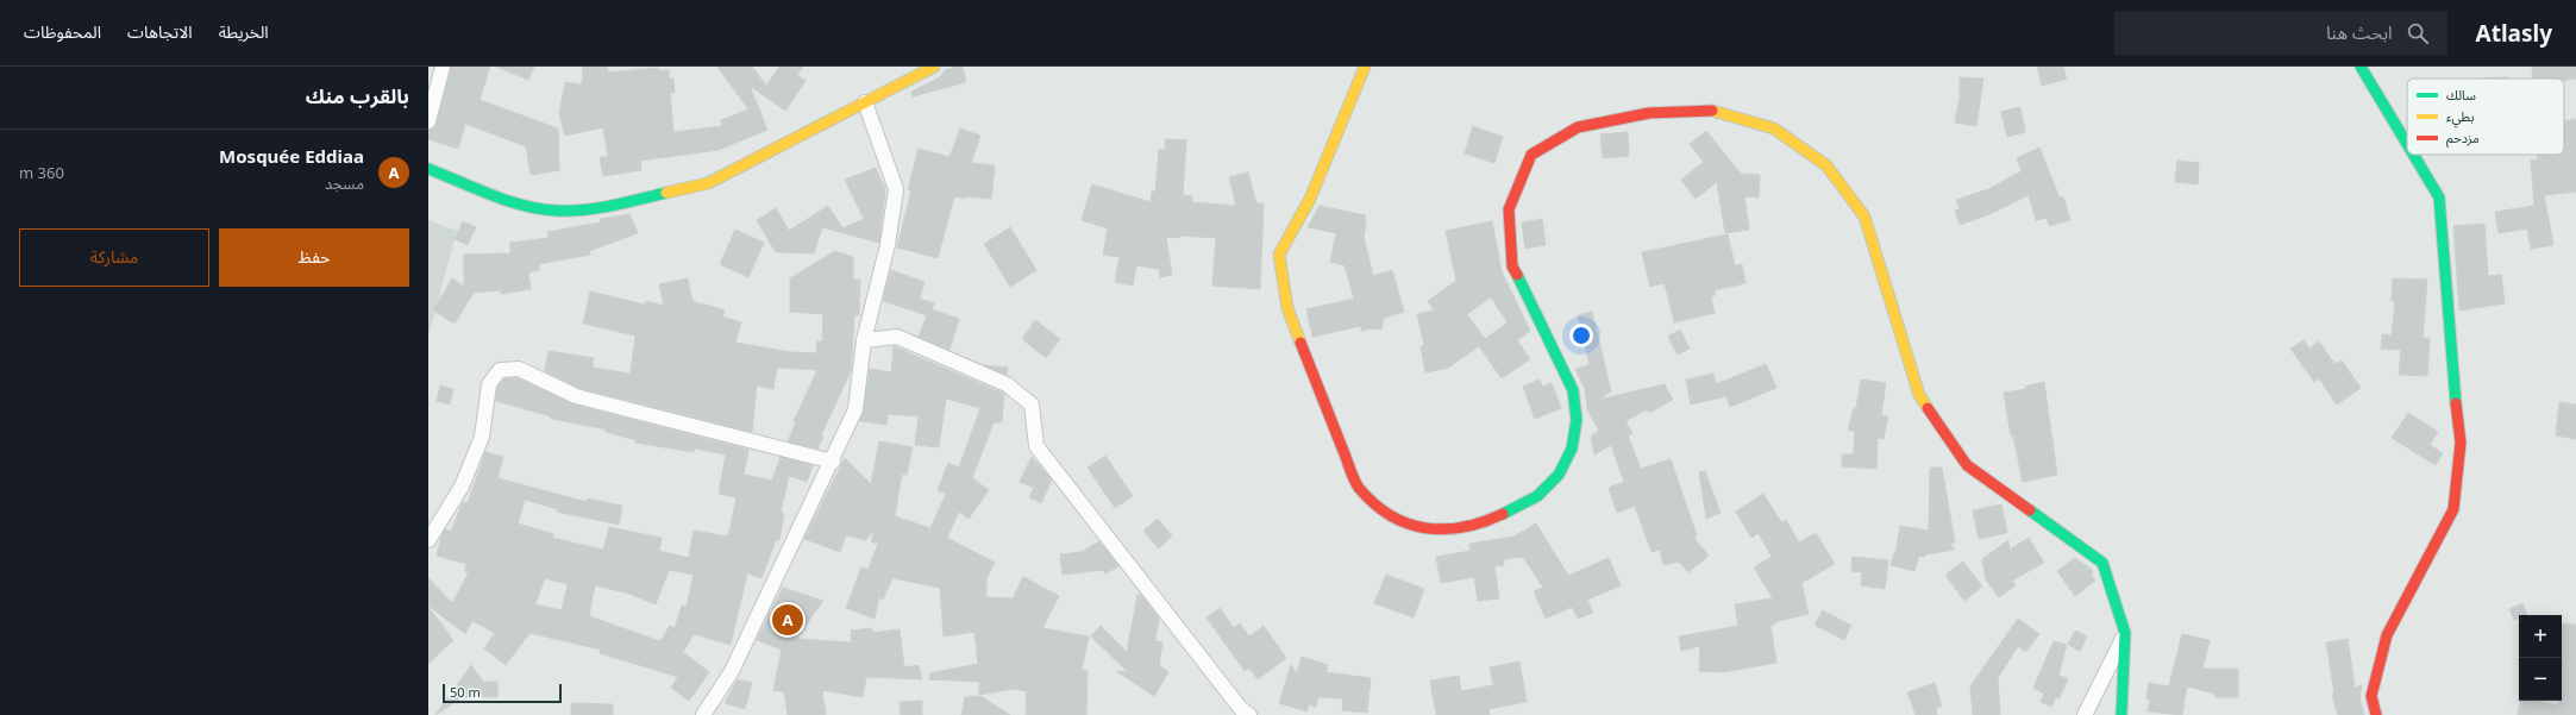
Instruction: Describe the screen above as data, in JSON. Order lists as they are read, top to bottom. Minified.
{"legend":["سالك","بطيء","مزدحم"],"scale_bar":"50 m","page":{"header":"Atlasly","search":"ابحث هنا","nav":["الخريطة","الاتجاهات","المحفوظات"],"heading":"بالقرب منك","list":[{"mark":"A","name":"Mosquée Eddiaa","note":"مسجد","value":"360 m"}],"buttons":["حفظ","مشاركة"],"pins":"A","map_buttons":["+","−"],"scale":"50 m"}}
